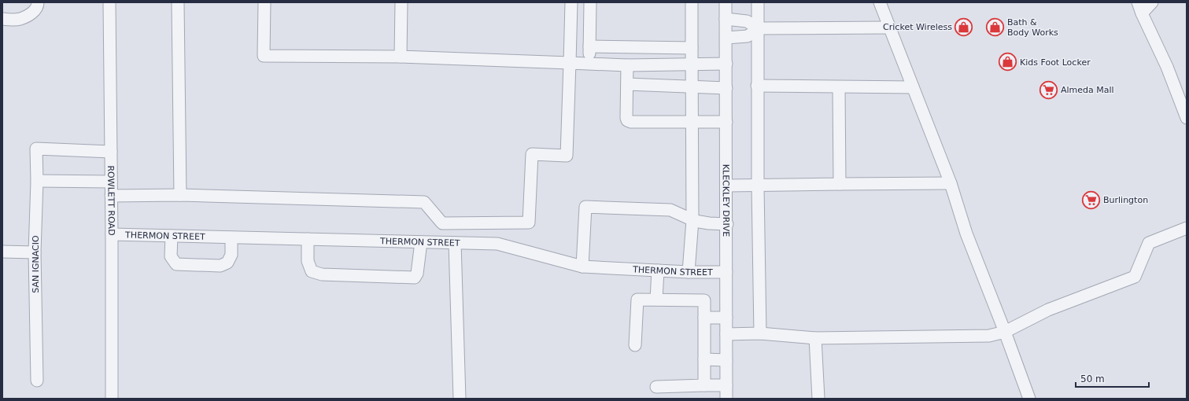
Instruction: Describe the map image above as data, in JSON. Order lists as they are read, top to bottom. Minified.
{"streets":{"street":["ROWLETT ROAD","KLECKLEY DRIVE","THERMON STREET","SAN IGNACIO"]},"crossings":[["ROWLETT ROAD","THERMON STREET"],["ROWLETT ROAD","SAN IGNACIO"],["KLECKLEY DRIVE","THERMON STREET"]],"places":{"shop":["Cricket Wireless","Bath & Body Works","Kids Foot Locker"],"supermarket":["Almeda Mall","Burlington"]},"scale_bar":"50 m"}
